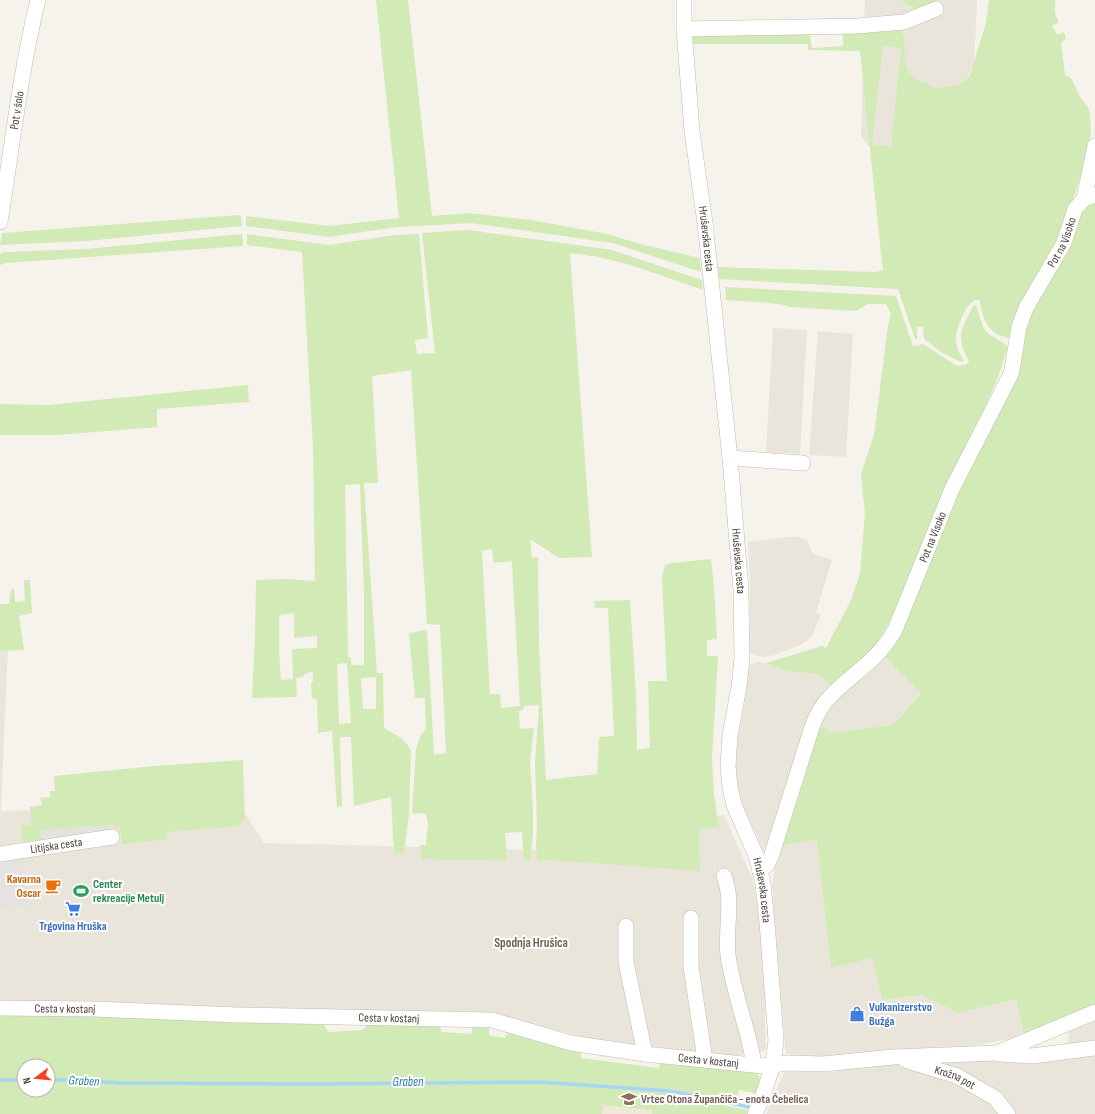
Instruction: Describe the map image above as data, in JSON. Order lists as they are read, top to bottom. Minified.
{"streets":{"street":["Pot v šolo","Hruševska cesta","Pot na Visoko","Litijska cesta","Cesta v kostanj","Krožna pot"]},"crossings":[["Hruševska cesta","Pot na Visoko"],["Hruševska cesta","Cesta v kostanj"],["Hruševska cesta","Krožna pot"],["Cesta v kostanj","Krožna pot"]],"districts":["Spodnja Hrušica"],"water":["Graben"],"places":{"cafe":["Kavarna Oscar"],"sports":["Center rekreacije Metulj"],"supermarket":["Trgovina Hruška"],"shop":["Vulkanizerstvo Bužga"],"school or university":["Vrtec Otona Župančiča - enota Čebelica"]},"north":"left"}
